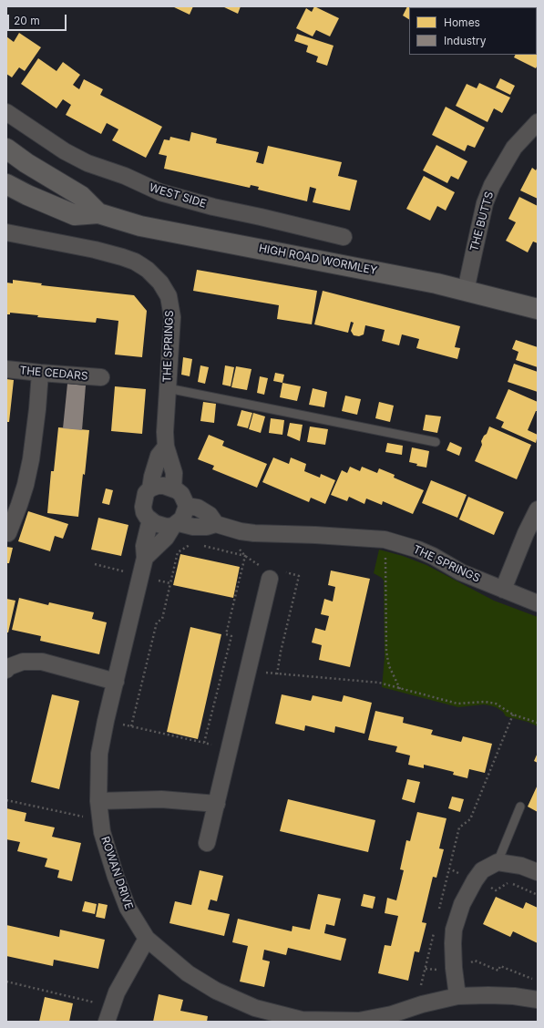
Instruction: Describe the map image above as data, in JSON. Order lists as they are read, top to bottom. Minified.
{"streets":{"main road":["HIGH ROAD WORMLEY"],"street":["WEST SIDE","THE BUTTS","THE SPRINGS","THE CEDARS","ROWAN DRIVE"]},"crossings":[["THE BUTTS","HIGH ROAD WORMLEY"],["THE SPRINGS","ROWAN DRIVE"]],"legend":["Homes","Industry"],"scale_bar":"20 m"}
